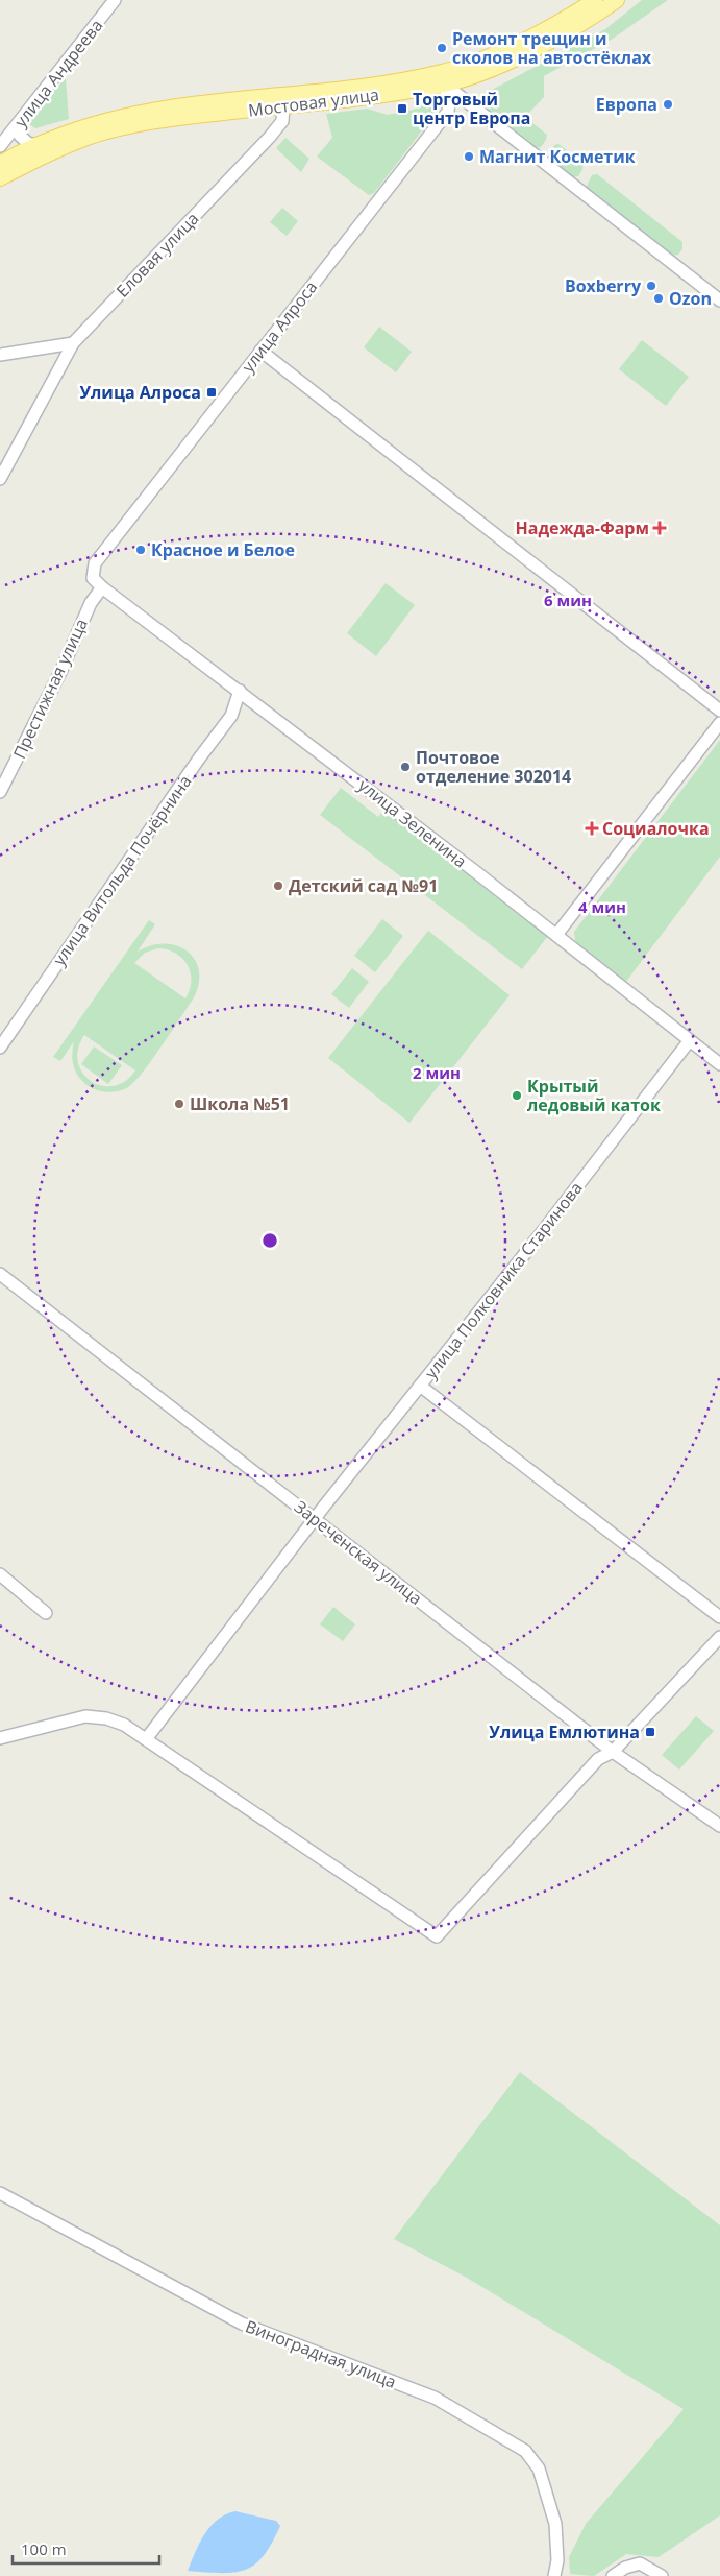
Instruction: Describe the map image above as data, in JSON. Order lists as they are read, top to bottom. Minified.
{"streets":{"main road":["Мостовая улица"],"street":["улица Андреева","Еловая улица","улица Алроса","Престижная улица","улица Зеленина","улица Витольда Почёрнина","улица Полковника Старинова","Зареченская улица","Виноградная улица"]},"crossings":[["Мостовая улица","Еловая улица"],["Мостовая улица","улица Алроса"],["улица Алроса","Престижная улица"],["улица Алроса","улица Зеленина"],["Престижная улица","улица Зеленина"],["улица Зеленина","улица Витольда Почёрнина"],["улица Зеленина","улица Полковника Старинова"],["улица Полковника Старинова","Зареченская улица"]],"places":{"other":["Ремонт трещин и сколов на автостёклах","Европа","Магнит Косметик","Boxberry","Ozon","Красное и Белое","Почтовое отделение 302014","Детский сад №91","Крытый ледовый каток","Школа №51"],"transit":["Торговый центр Европа","Улица Алроса","Улица Емлютина"],"health":["Надежда-Фарм","Социалочка"]},"scale_bar":"100 m","rings":["6 мин","4 мин","2 мин"]}
